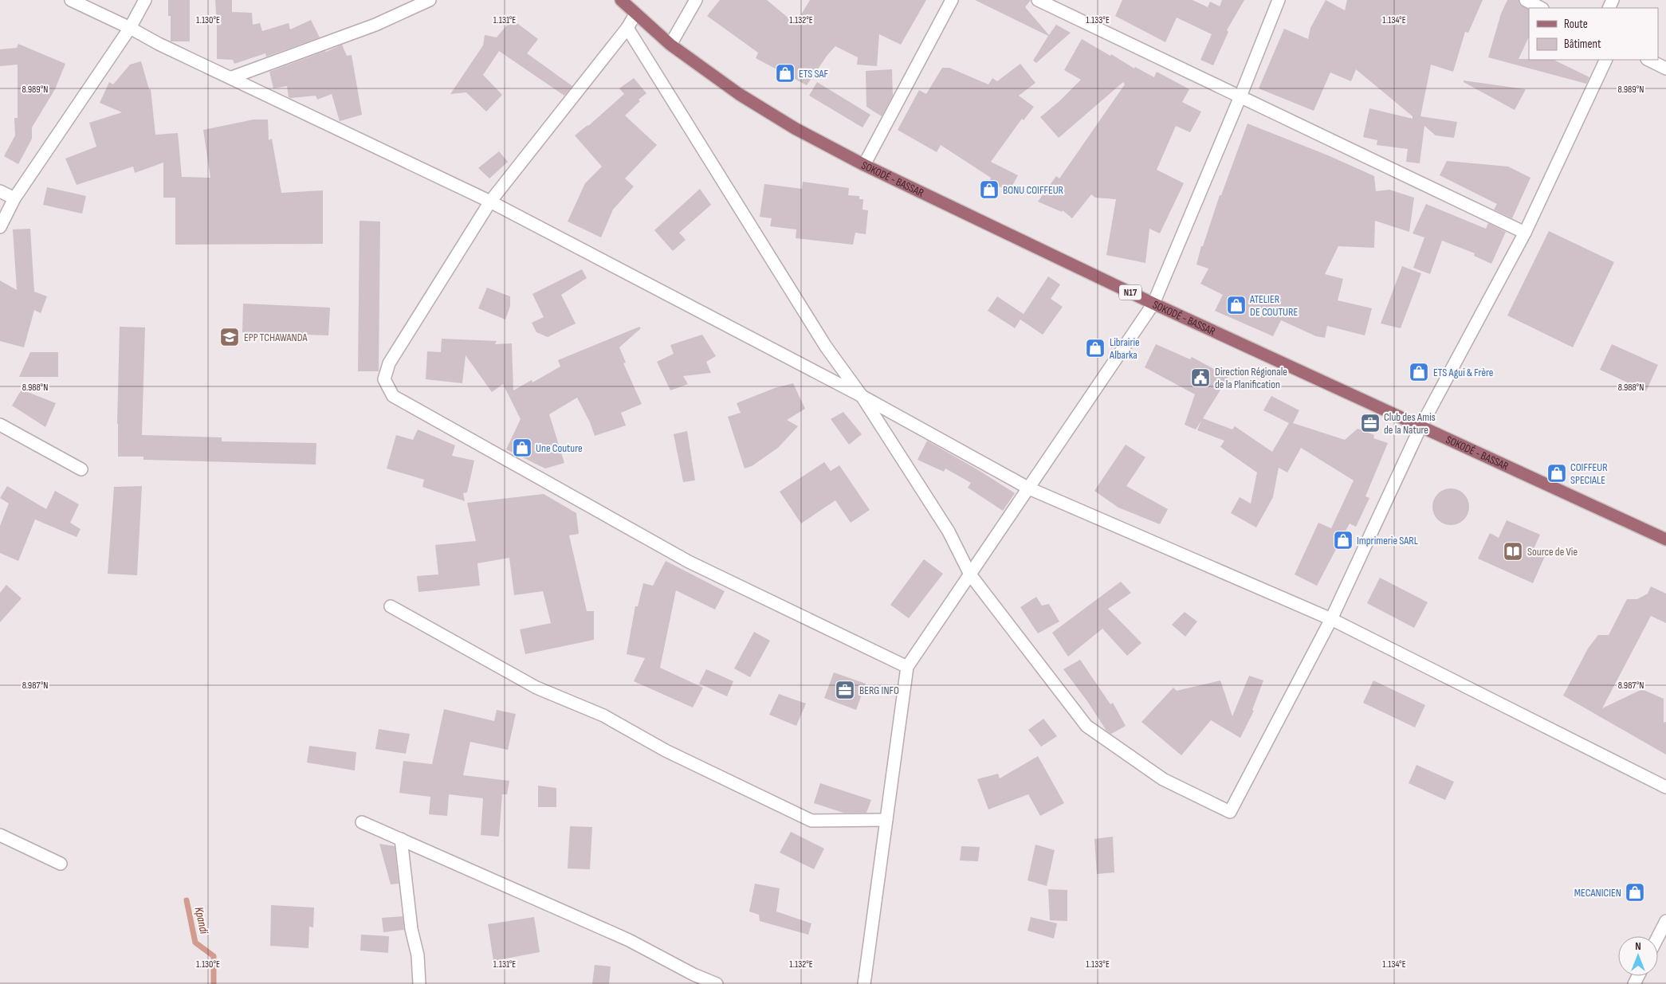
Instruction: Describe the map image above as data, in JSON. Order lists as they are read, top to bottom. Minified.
{"streets":{"main road":["SOKODÉ - BASSAR","N17"]},"water":["Kpandi"],"places":{"shop":["ETS SAF","BONU COIFFEUR","ATELIER DE COUTURE","Librairie Albarka","ETS Agui & Frère","Une Couture","COIFFEUR SPECIALE","Imprimerie SARL","MECANICIEN"],"school or university":["EPP TCHAWANDA"],"public building":["Direction Régionale de la Planification"],"office":["Club des Amis de la Nature","BERG INFO"],"library":["Source de Vie"]},"legend":["Route","Bâtiment"],"north":"top","coordinates":["1.130°E","1.131°E","1.132°E","1.133°E","1.134°E","8.989°N","8.988°N","8.987°N"]}
